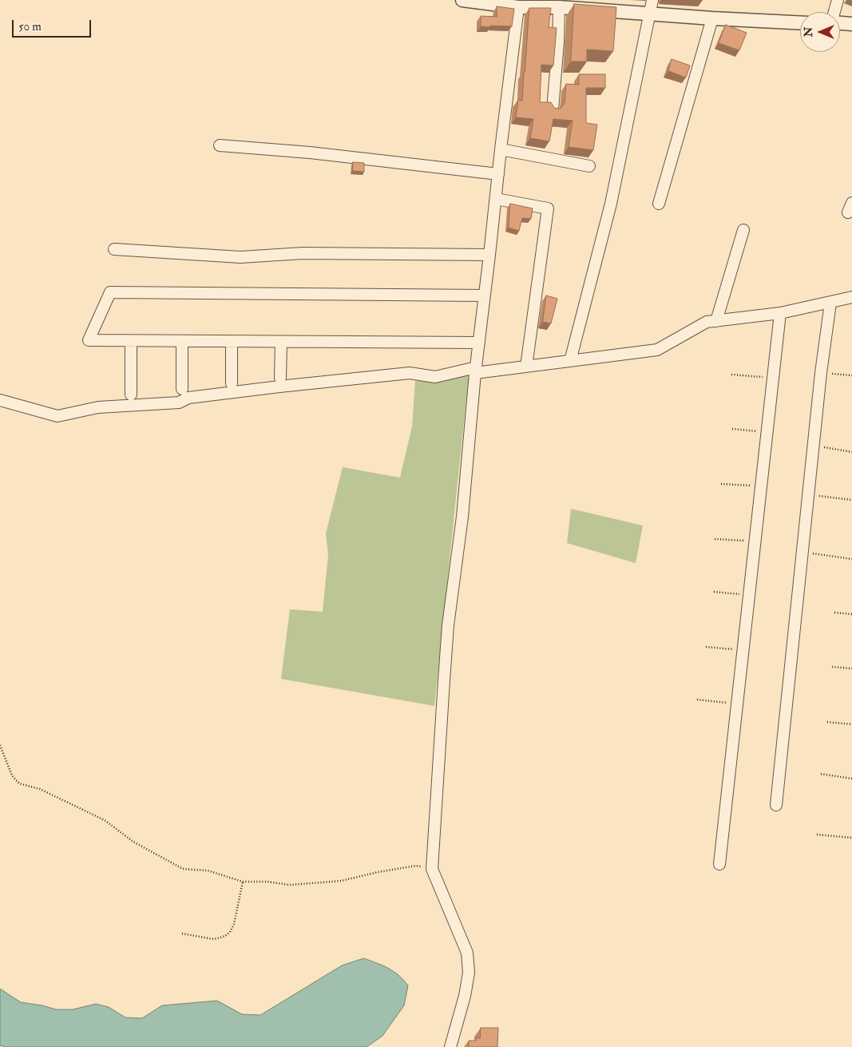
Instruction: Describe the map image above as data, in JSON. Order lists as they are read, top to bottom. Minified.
{"scale_bar":"50 m","north":"left"}
